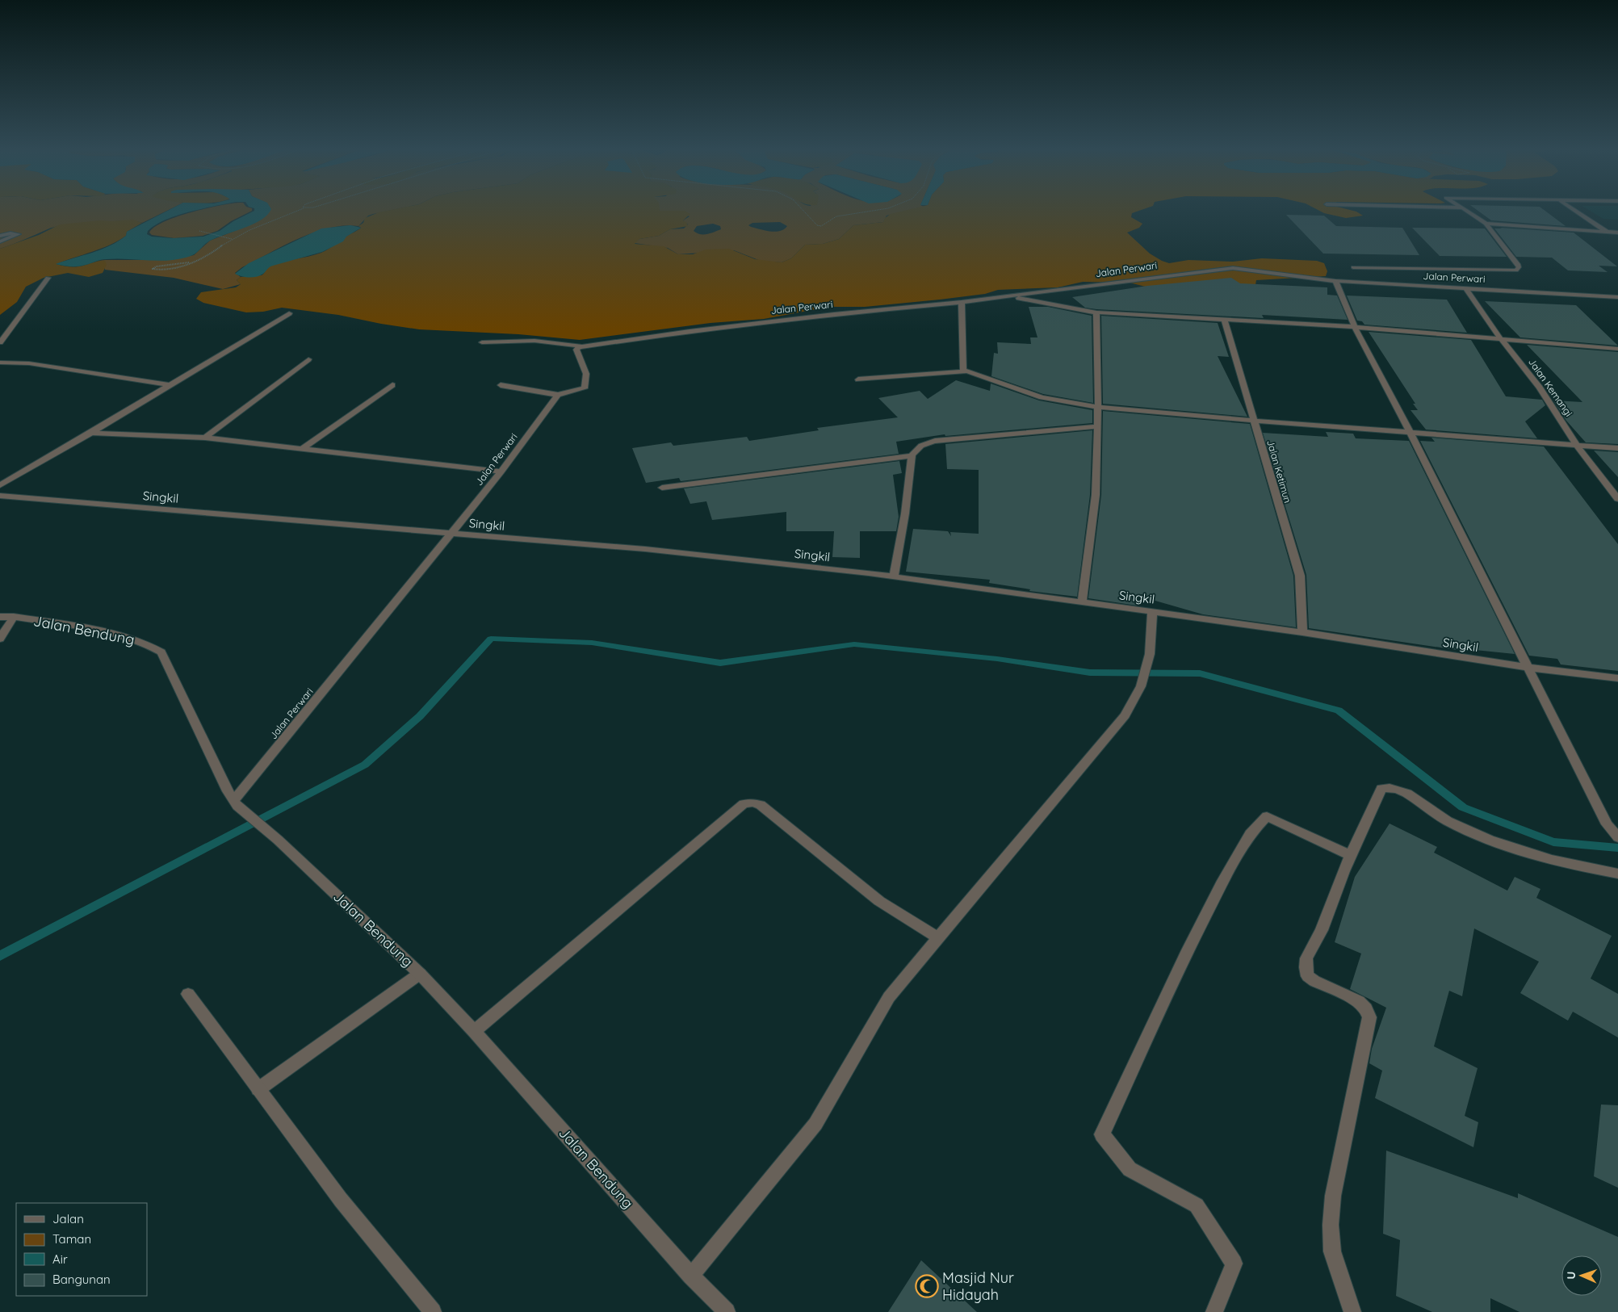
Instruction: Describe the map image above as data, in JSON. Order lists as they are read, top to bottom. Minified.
{"streets":{"street":["Jalan Perwari","Jalan Kemangi","Jalan Ketimun","Singkil","Jalan Bendung"]},"crossings":[["Jalan Perwari","Jalan Kemangi"],["Jalan Perwari","Singkil"],["Jalan Perwari","Jalan Bendung"],["Jalan Ketimun","Singkil"]],"places":{"mosque":["Masjid Nur Hidayah"]},"legend":["Jalan","Taman","Air","Bangunan"],"north":"left"}
